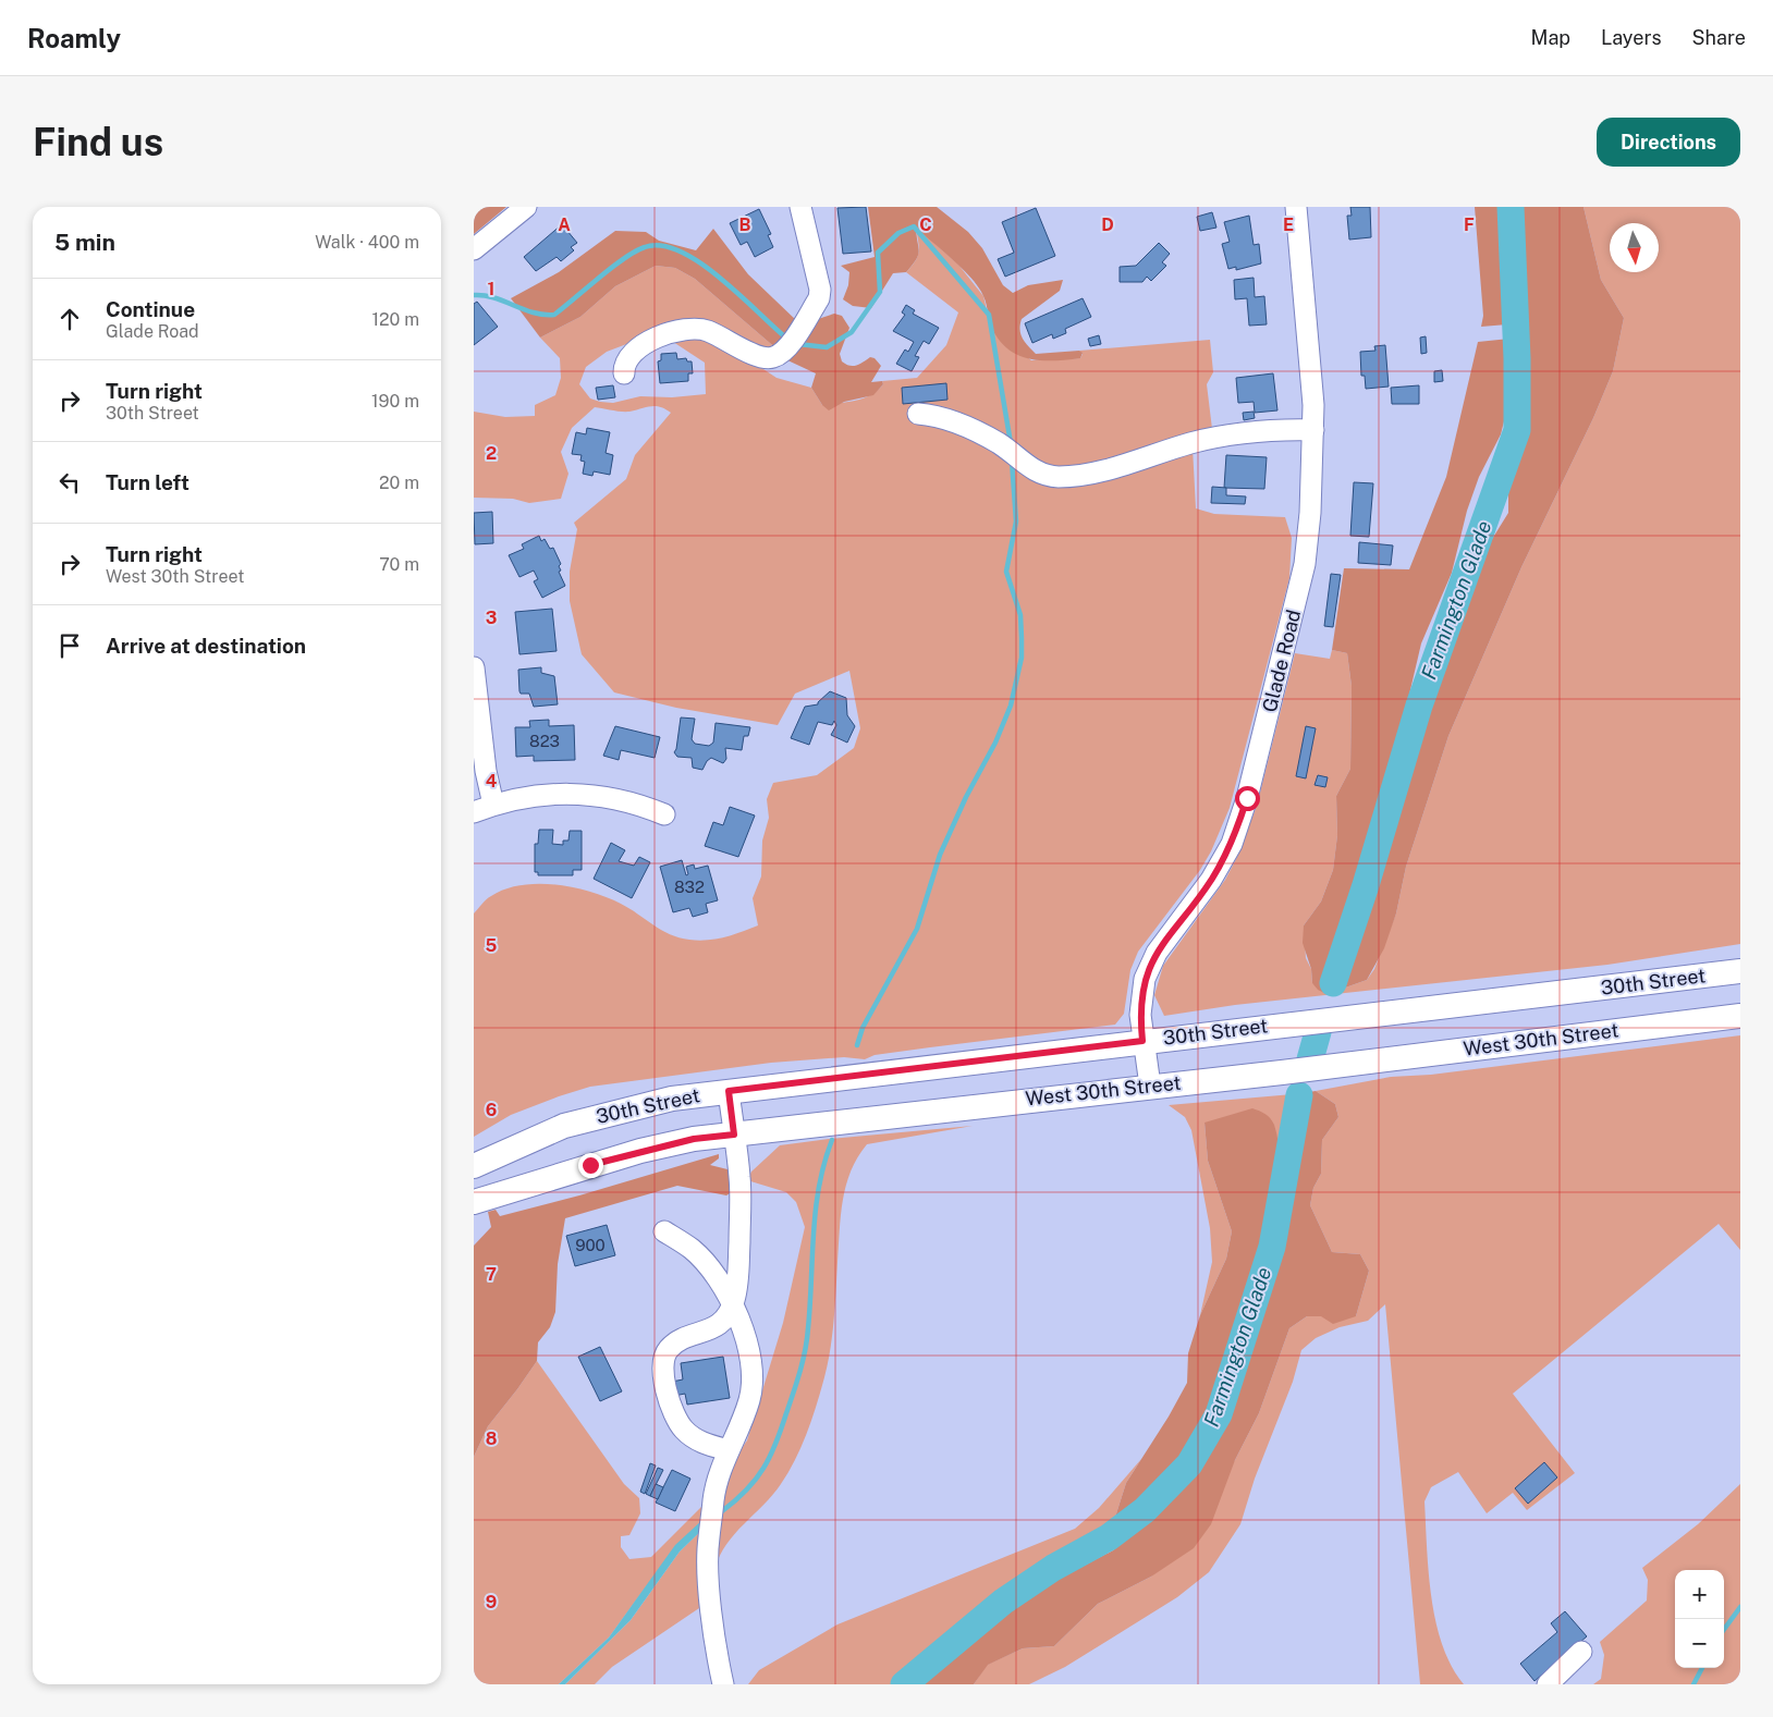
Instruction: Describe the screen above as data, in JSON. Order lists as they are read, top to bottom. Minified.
{"streets":{"main road":["30th Street","West 30th Street"],"street":["Glade Road"]},"crossings":[["Glade Road","30th Street"],["Glade Road","West 30th Street"]],"water":["Farmington Glade"],"house_numbers":["823","832","900"],"north":"bottom","page":{"header":"Roamly","nav":["Map","Layers","Share"],"buttons":"Directions","title":"Find us","heading":["5 min","Walk · 400 m"],"list":[["Continue","Glade Road","120 m"],["Turn right","30th Street","190 m"],["Turn left","20 m"],["Turn right","West 30th Street","70 m"],"Arrive at destination"],"map_buttons":["+","−"]},"grid":{"columns":["A","B","C","D","E","F"],"rows":["1","2","3","4","5","6","7","8","9"]}}
